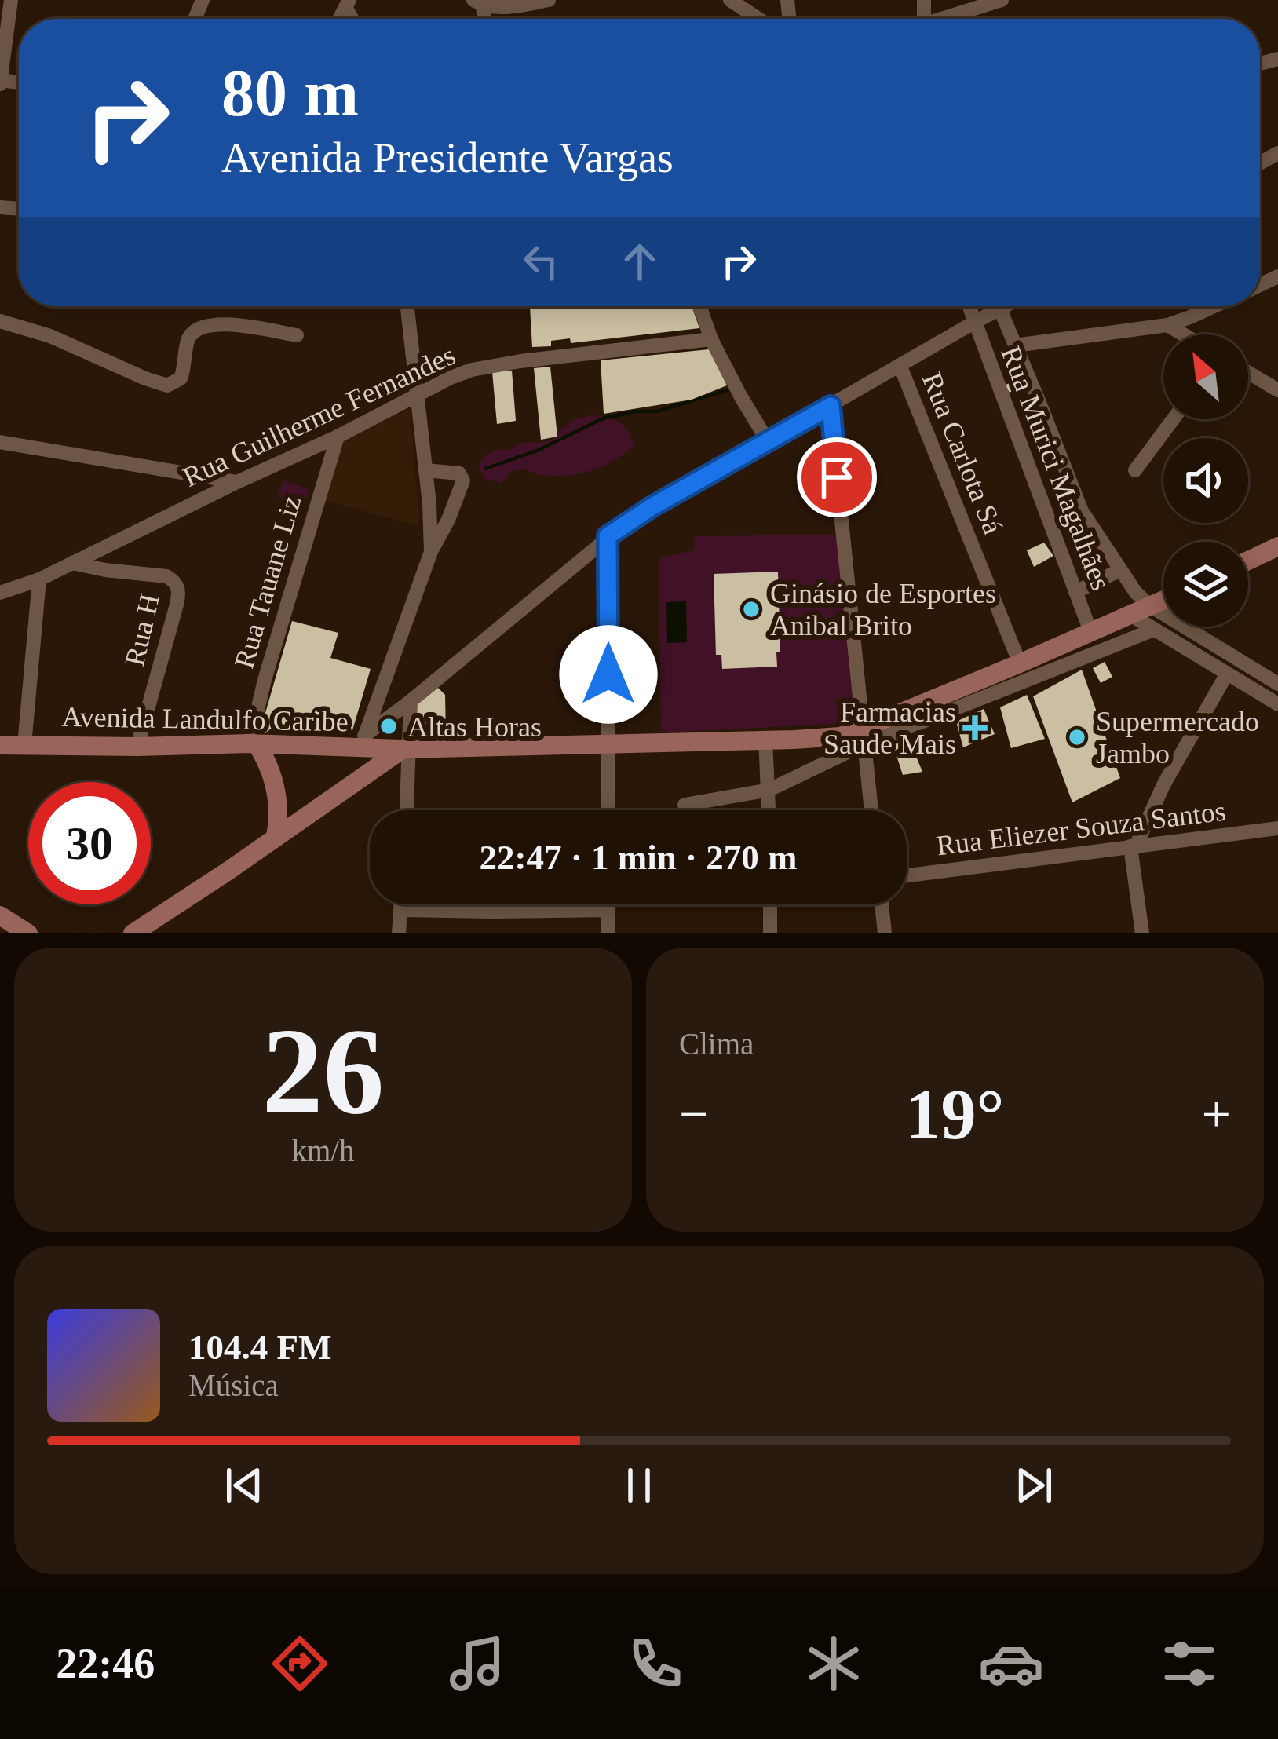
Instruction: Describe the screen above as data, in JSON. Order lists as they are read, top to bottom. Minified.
{"streets":{"main road":["Avenida Landulfo Caribe"],"street":["Rua Guilherme Fernandes","Rua Carlota Sá","Rua Murici Magalhães","Rua Tauane Liz","Rua H","Rua Eliezer Souza Santos"]},"crossings":[["Rua Guilherme Fernandes","Rua Tauane Liz"],["Rua Guilherme Fernandes","Rua H"],["Rua Carlota Sá","Avenida Landulfo Caribe"],["Rua Murici Magalhães","Avenida Landulfo Caribe"],["Rua Tauane Liz","Avenida Landulfo Caribe"],["Rua H","Avenida Landulfo Caribe"]],"places":{"other":["Ginásio de Esportes Anibal Brito","Altas Horas","Supermercado Jambo"],"health":["Farmacias Saude Mais"]},"north":"top left","page":{"turn":["80 m","Avenida Presidente Vargas"],"limit":"30","trip":"22:47 · 1 min · 270 m","tile":[["26","km/h"],"Clima"],"heat":["−","19°","+"],"song":["104.4 FM","Música"],"tabs":"22:46"}}
